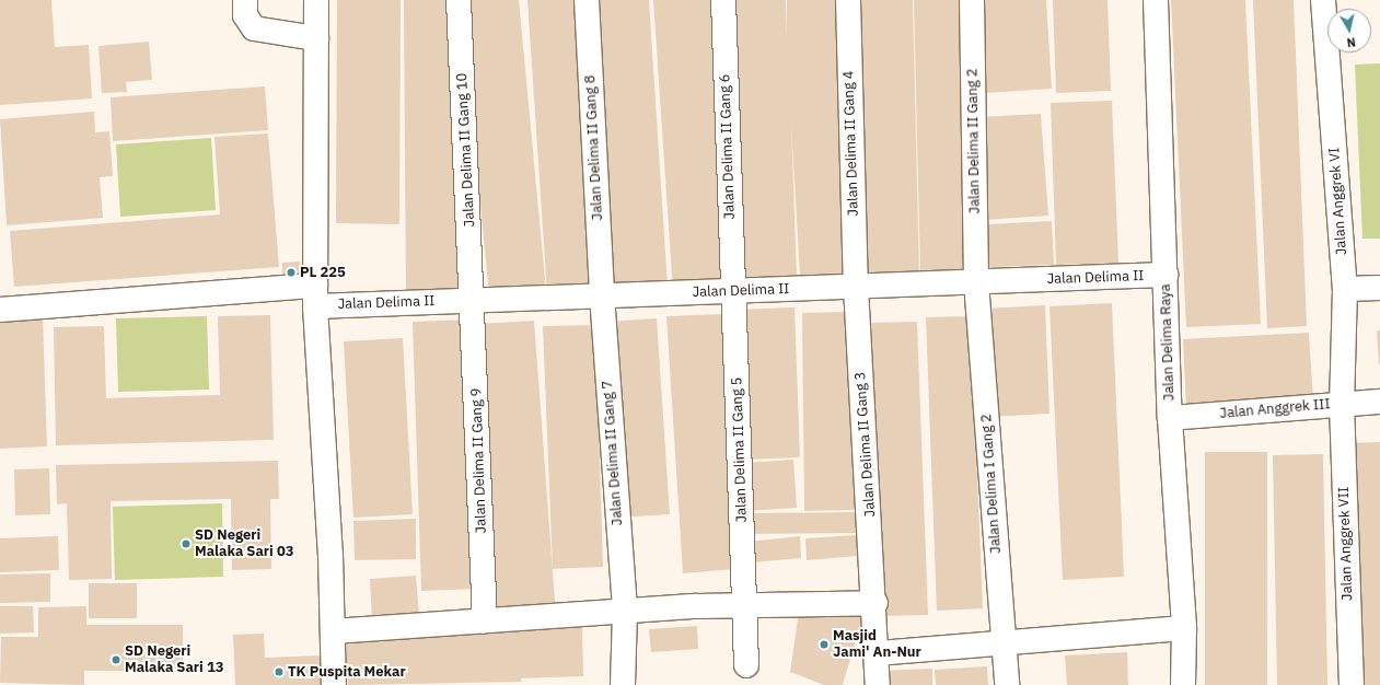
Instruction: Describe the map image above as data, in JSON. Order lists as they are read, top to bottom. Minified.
{"streets":{"street":["Jalan Delima II Gang 2","Jalan Delima II Gang 4","Jalan Delima II Gang 6","Jalan Delima II Gang 8","Jalan Delima II Gang 10","Jalan Anggrek VI","Jalan Delima II","Jalan Delima Raya","Jalan Anggrek III","Jalan Delima II Gang 3","Jalan Delima II Gang 5","Jalan Delima II Gang 7","Jalan Delima II Gang 9","Jalan Delima I Gang 2","Jalan Anggrek VII"]},"crossings":[["Jalan Delima II Gang 2","Jalan Delima II"],["Jalan Delima II Gang 2","Jalan Delima I Gang 2"],["Jalan Delima II Gang 4","Jalan Delima II"],["Jalan Delima II Gang 4","Jalan Delima II Gang 3"],["Jalan Delima II Gang 6","Jalan Delima II"],["Jalan Delima II Gang 6","Jalan Delima II Gang 5"],["Jalan Delima II Gang 8","Jalan Delima II"],["Jalan Delima II Gang 8","Jalan Delima II Gang 7"],["Jalan Delima II Gang 10","Jalan Delima II"],["Jalan Delima II Gang 10","Jalan Delima II Gang 9"],["Jalan Anggrek VI","Jalan Anggrek III"],["Jalan Anggrek VI","Jalan Anggrek VII"],["Jalan Delima II","Jalan Delima Raya"],["Jalan Delima II","Jalan Delima II Gang 3"],["Jalan Delima II","Jalan Delima II Gang 5"],["Jalan Delima II","Jalan Delima II Gang 7"],["Jalan Delima II","Jalan Delima II Gang 9"],["Jalan Delima II","Jalan Delima I Gang 2"],["Jalan Delima Raya","Jalan Anggrek III"],["Jalan Anggrek III","Jalan Anggrek VII"]],"places":["PL 225","SD Negeri Malaka Sari 03","Masjid Jami' An-Nur","SD Negeri Malaka Sari 13","TK Puspita Mekar"],"north":"bottom"}
